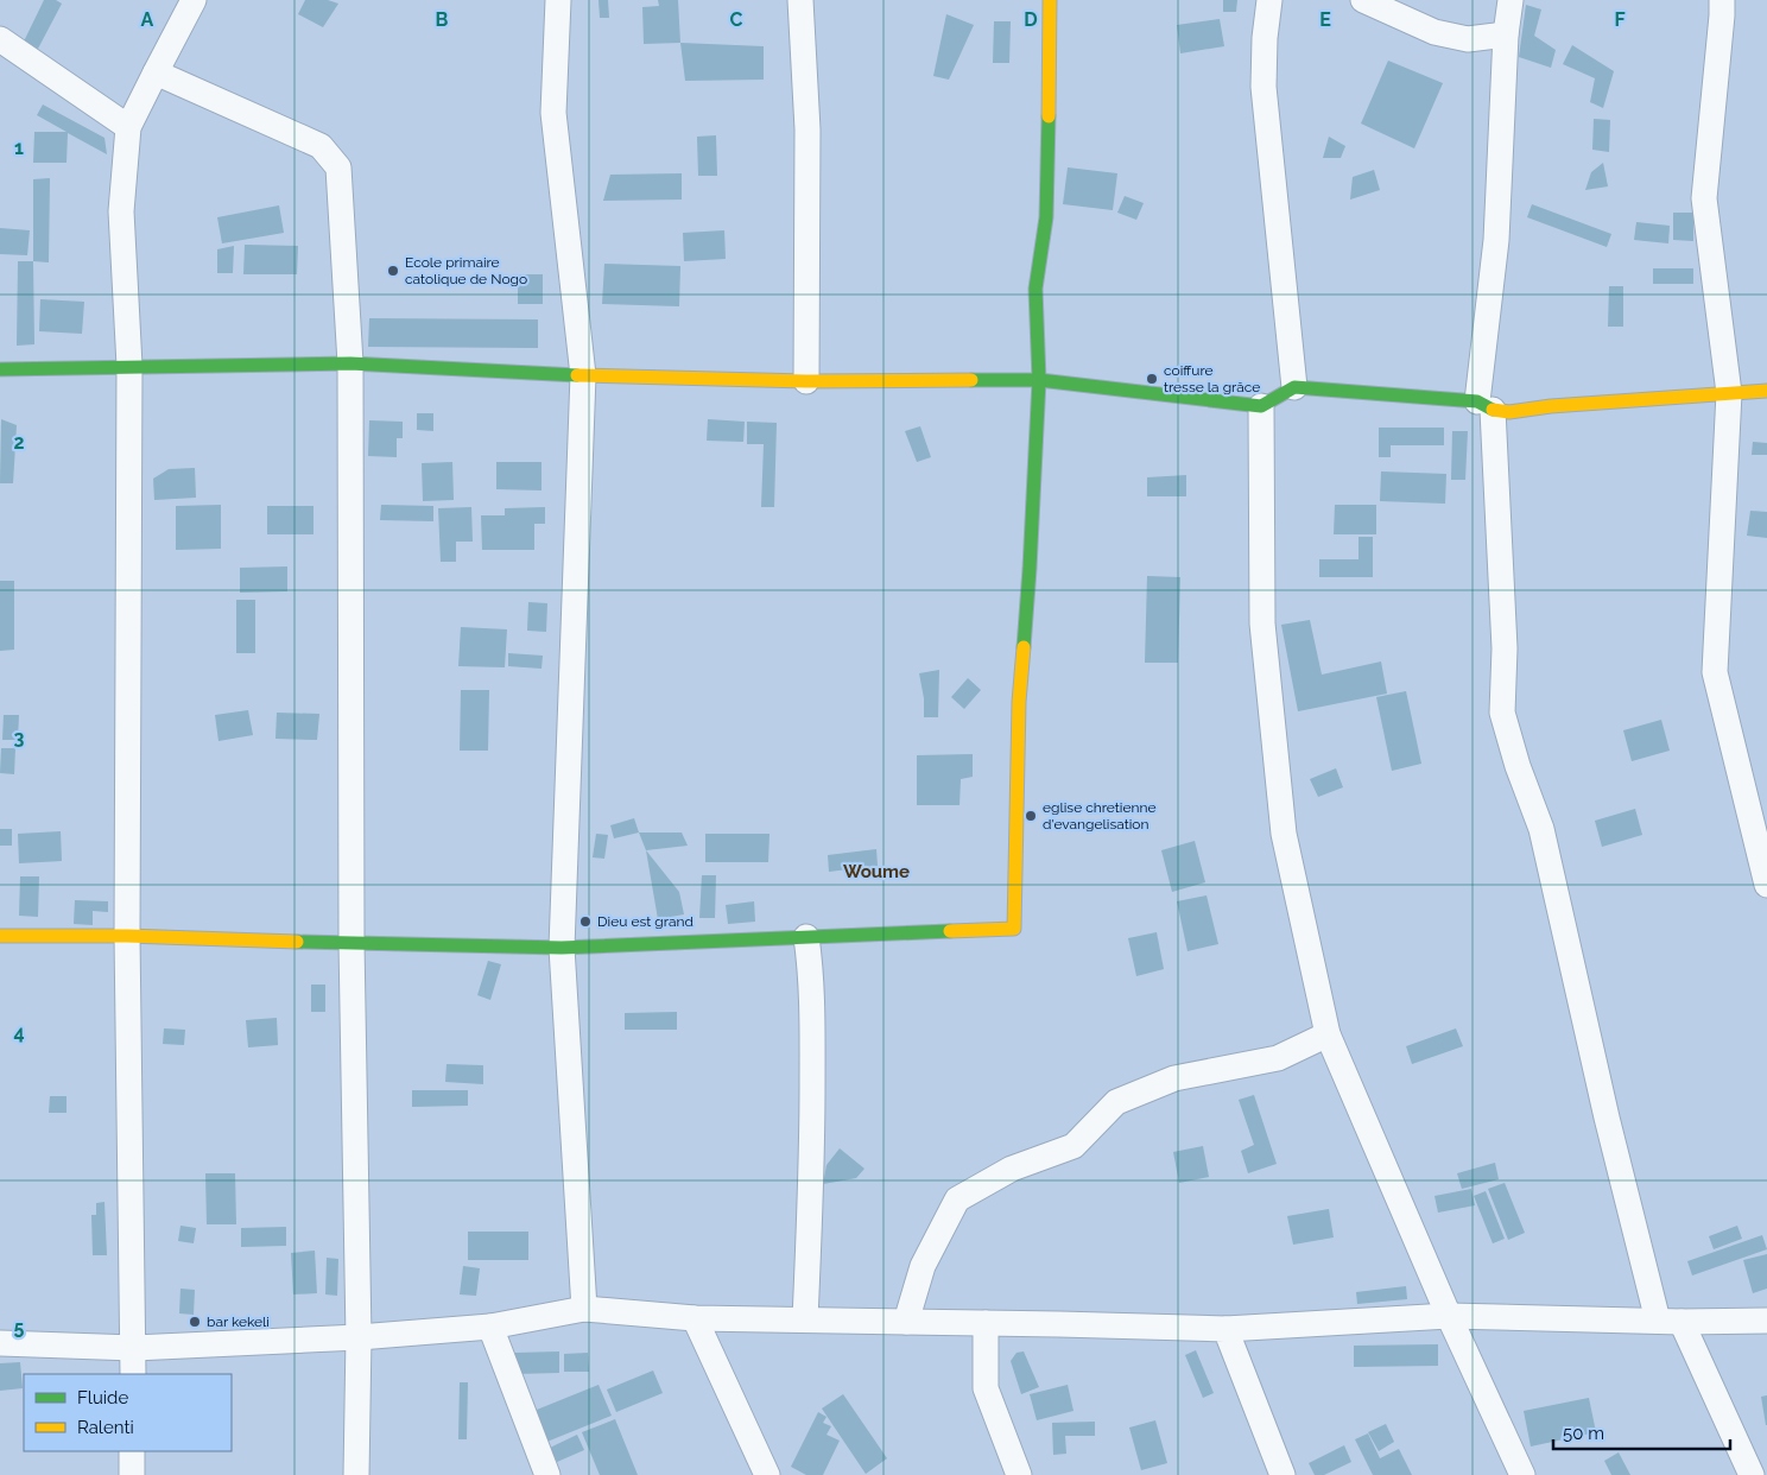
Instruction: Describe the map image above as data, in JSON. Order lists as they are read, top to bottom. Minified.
{"districts":["Woume"],"places":["Ecole primaire catolique de Nogo","coiffure tresse la grâce","eglise chretienne d'evangelisation","Dieu est grand","bar kekeli"],"legend":["Fluide","Ralenti"],"scale_bar":"50 m","grid":{"columns":["A","B","C","D","E","F"],"rows":["1","2","3","4","5"]}}
